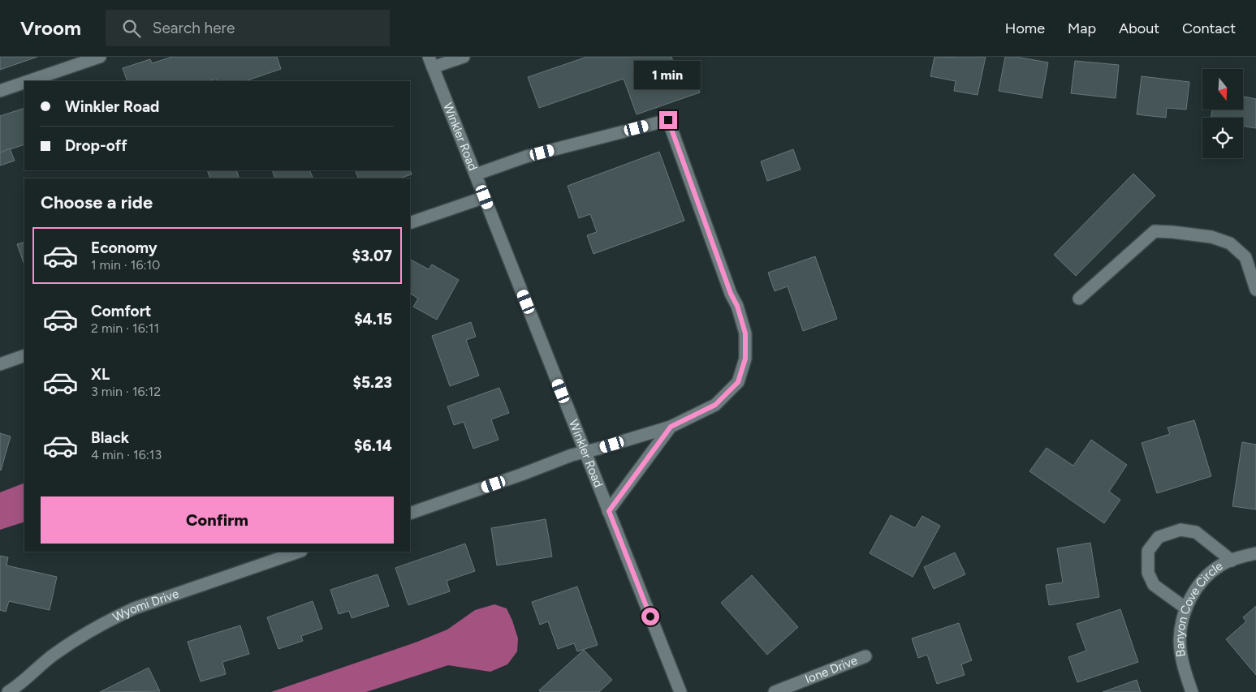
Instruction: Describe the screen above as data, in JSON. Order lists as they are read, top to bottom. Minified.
{"streets":{"street":["Winkler Road","Wyomi Drive","Banyon Cove Circle","Ione Drive"]},"north":"bottom","page":{"header":"Vroom","search":"Search here","nav":["Home","Map","About","Contact"],"bubble":"1 min","banner":["Winkler Road","Drop-off"],"heading":"Choose a ride","list":[{"name":"Economy","note":"1 min · 16:10","value":"$3.07"},{"name":"Comfort","note":"2 min · 16:11","value":"$4.15"},{"name":"XL","note":"3 min · 16:12","value":"$5.23"},{"name":"Black","note":"4 min · 16:13","value":"$6.14"}],"buttons":"Confirm"}}
